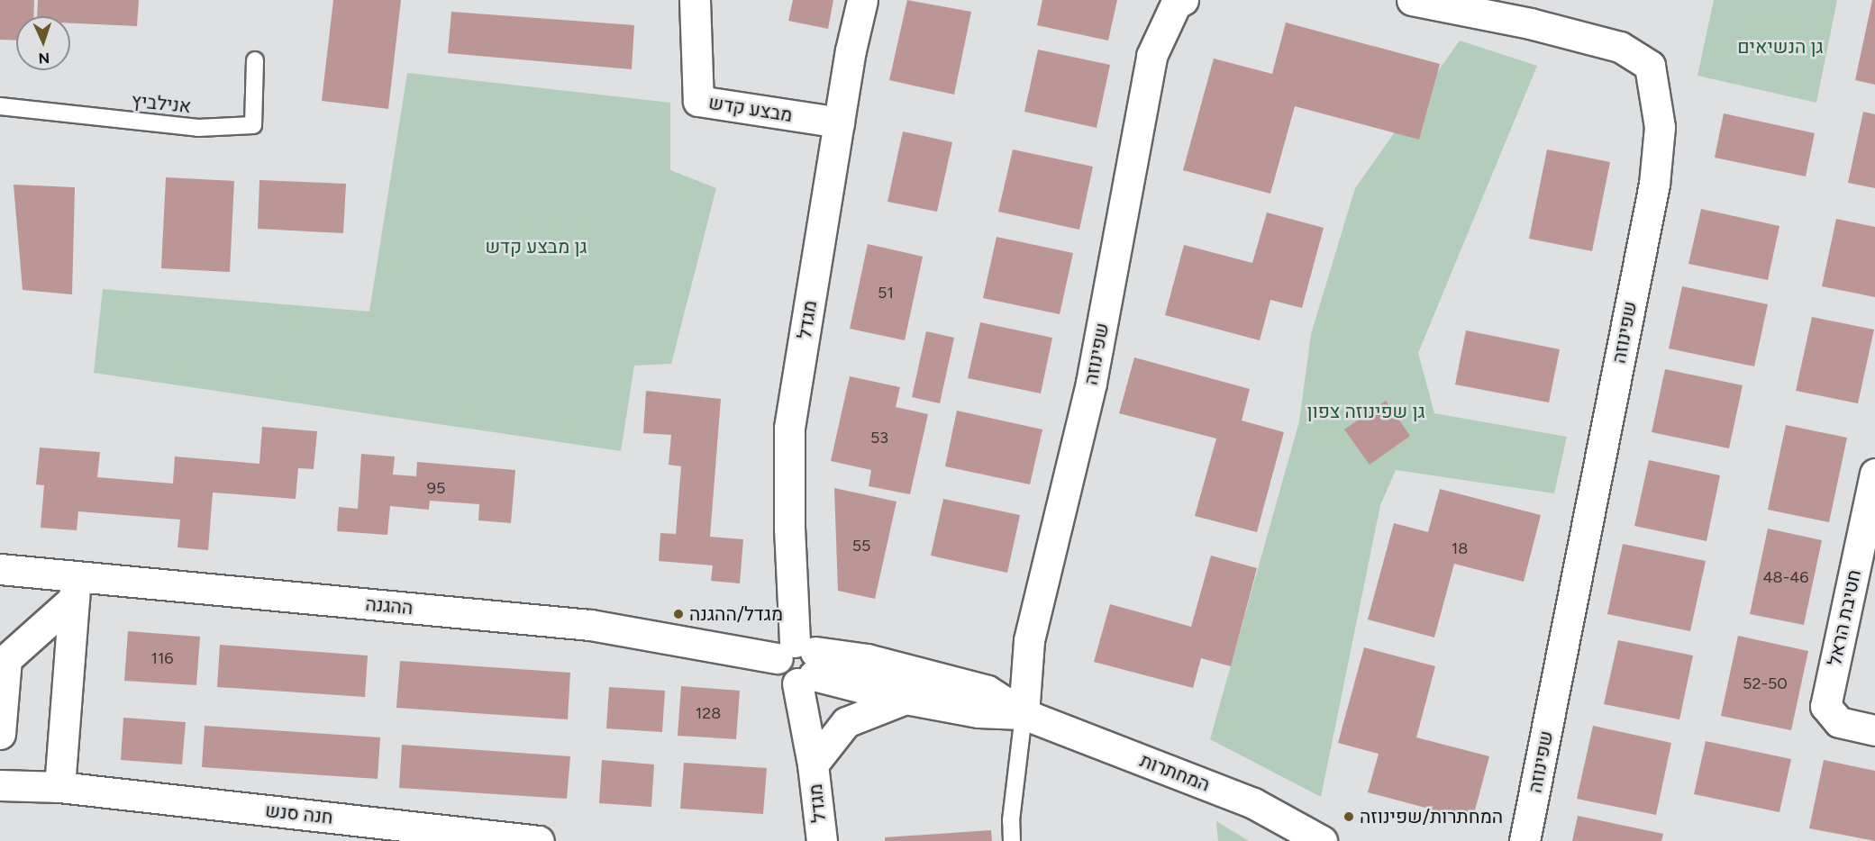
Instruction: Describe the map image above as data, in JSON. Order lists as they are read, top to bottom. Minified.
{"streets":{"street":["מבצע קדש","מגדל","שפינוזה","ההגנה","חטיבת הראל","המחתרות","חנה סנש"],"lane":["אנילביץ"]},"crossings":[["מבצע קדש","מגדל"],["מגדל","ההגנה"],["מגדל","המחתרות"],["שפינוזה","המחתרות"],["ההגנה","המחתרות"]],"parks":["גן הנשיאים","גן מבצע קדש","גן שפינוזה צפון"],"places":["מגדל/ההגנה","המחתרות/שפינוזה"],"house_numbers":["51","53","95","55","18","48-46","116","52-50","128"],"north":"bottom"}
